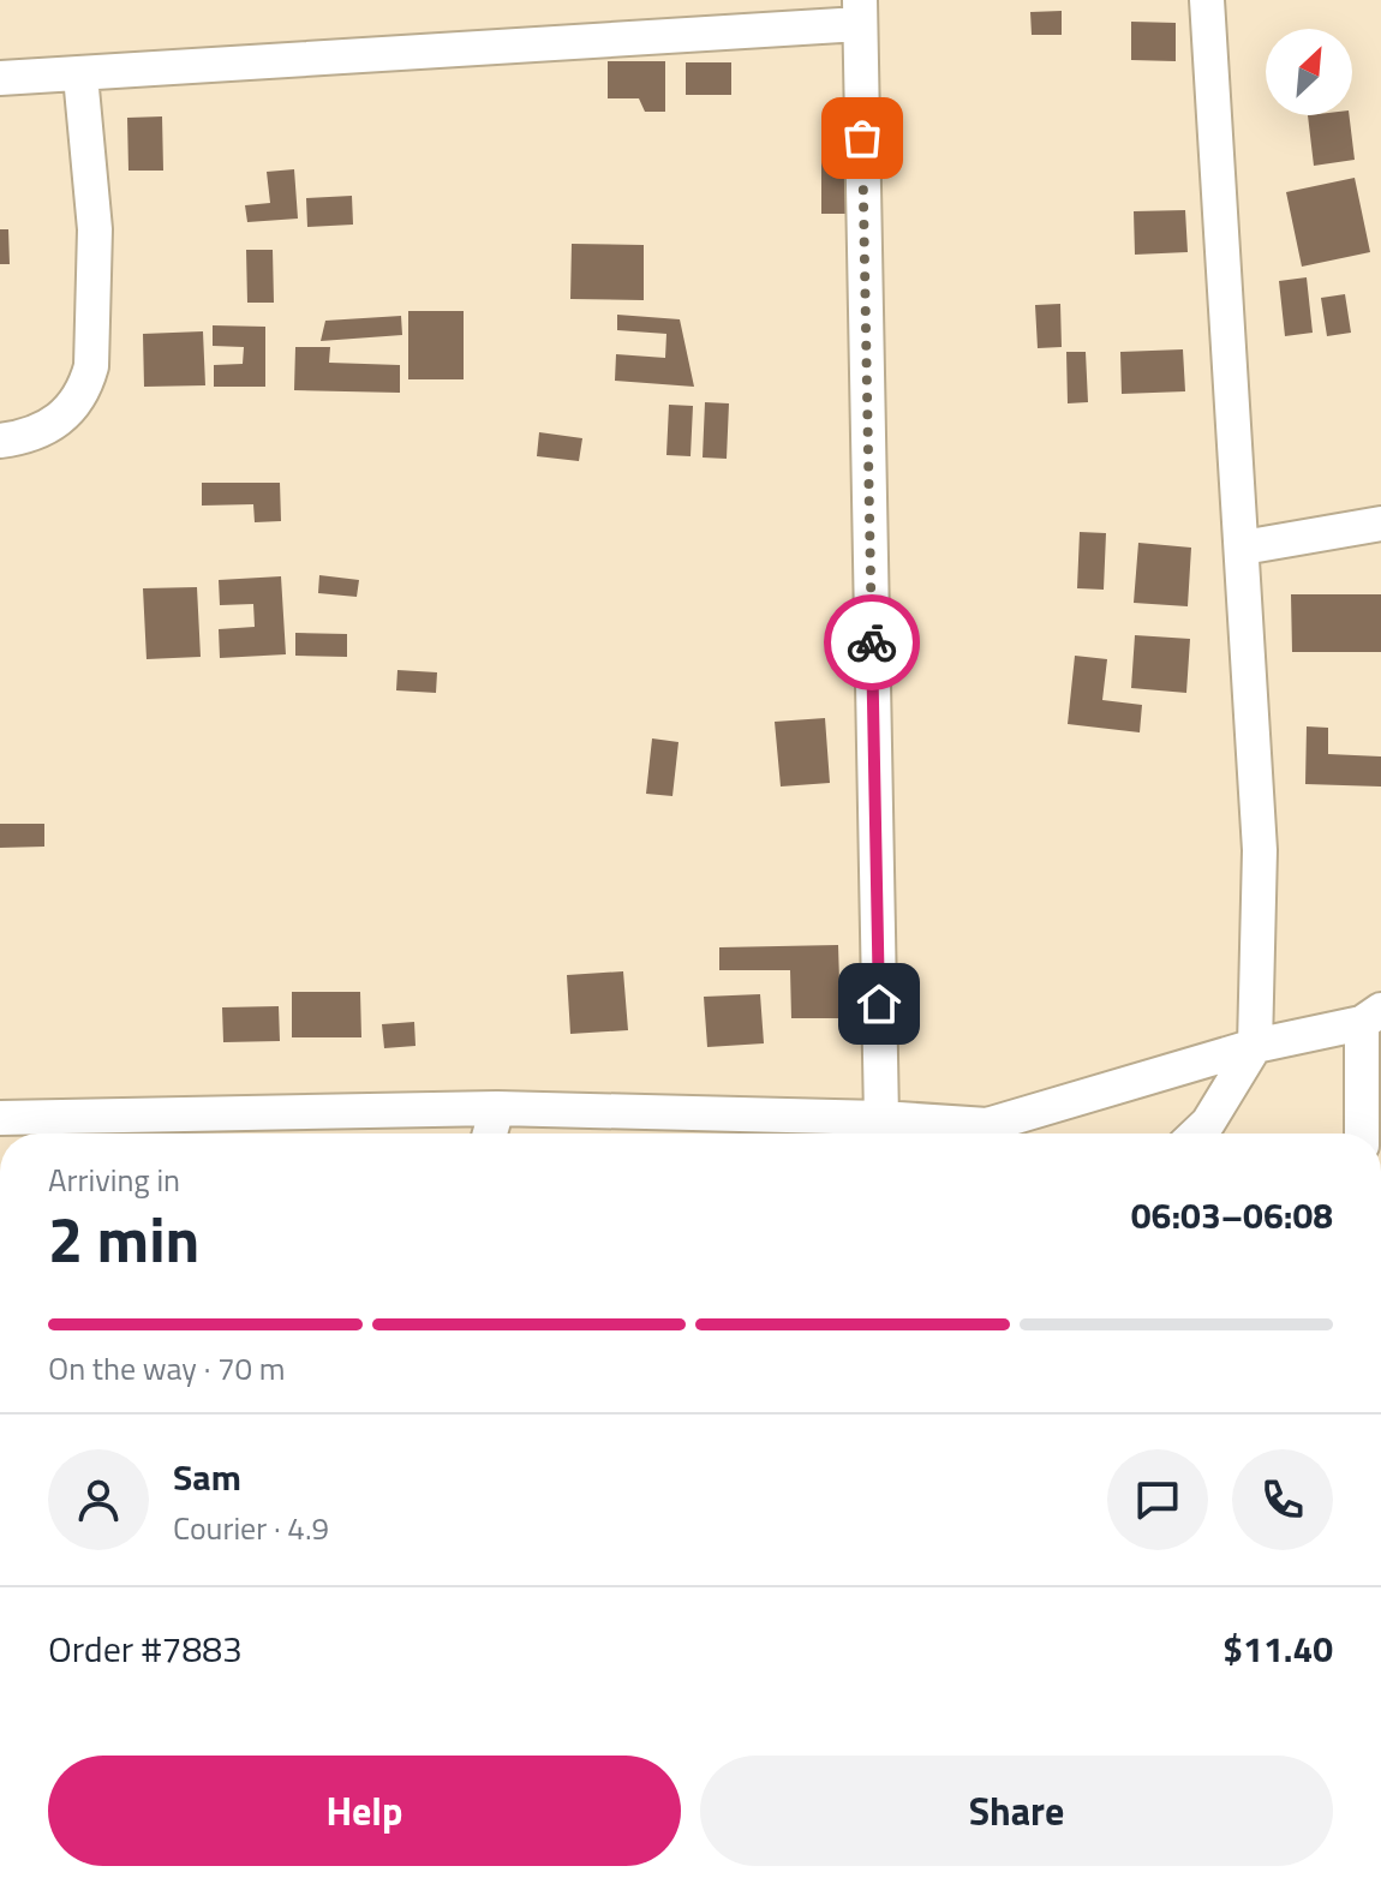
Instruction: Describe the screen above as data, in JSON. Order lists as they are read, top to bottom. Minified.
{"north":"top right","page":{"heading":["2 min","Arriving in","06:03–06:08"],"panel":["Sam","Courier · 4.9","Order #7883","$11.40"],"bar":"On the way · 70 m","buttons":["Help","Share"]}}
